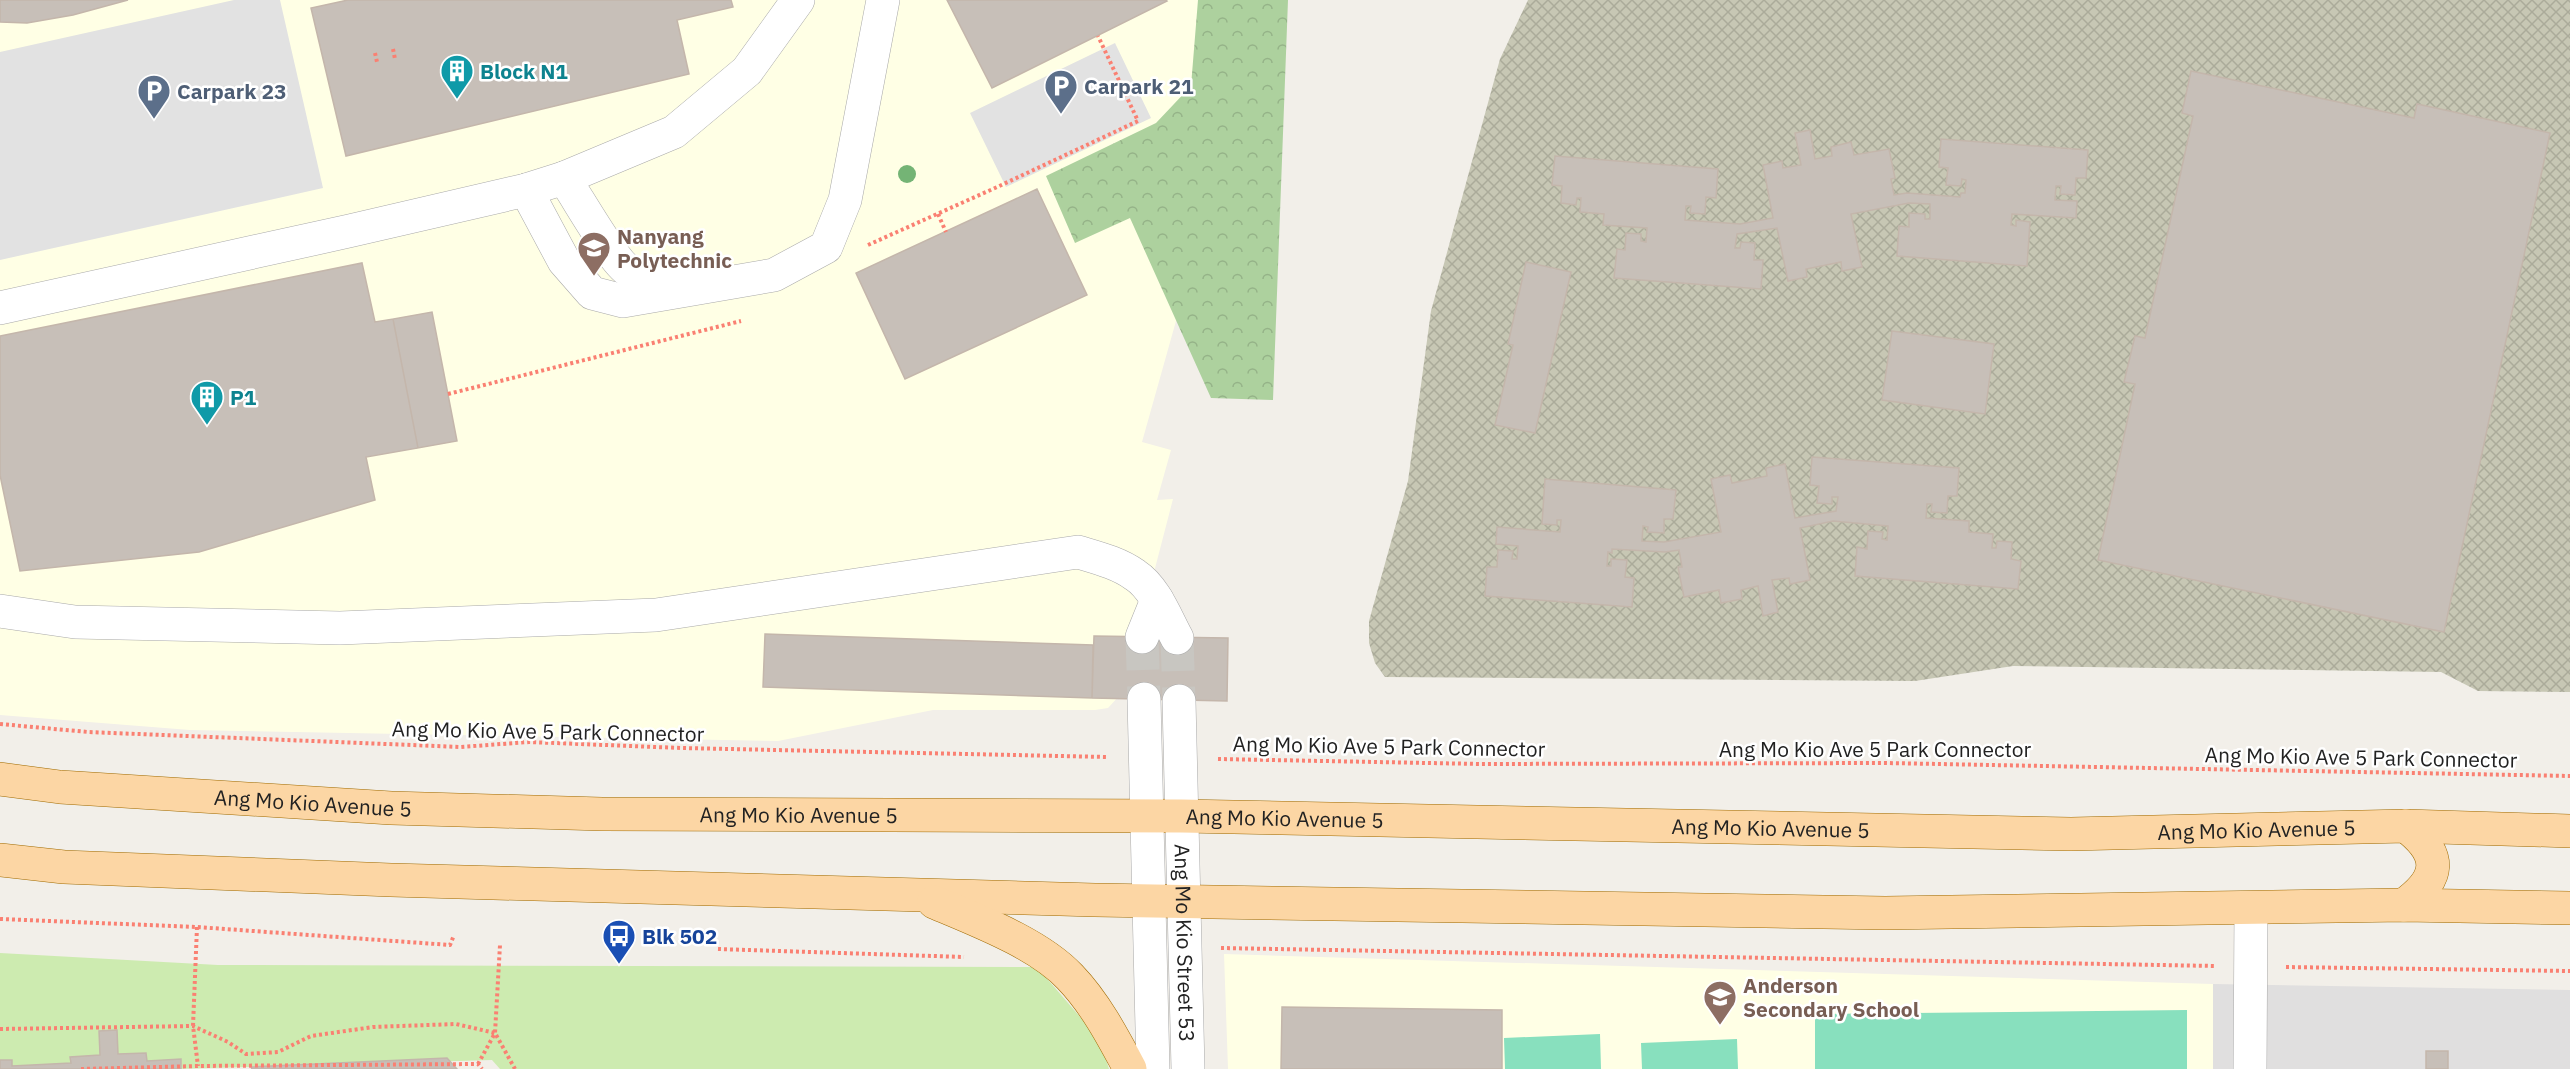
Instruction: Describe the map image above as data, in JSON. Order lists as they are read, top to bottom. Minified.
{"streets":{"main road":["Ang Mo Kio Avenue 5"],"street":["Ang Mo Kio Street 53"],"path":["Ang Mo Kio Ave 5 Park Connector"]},"crossings":[["Ang Mo Kio Ave 5 Park Connector","Ang Mo Kio Street 53"],["Ang Mo Kio Avenue 5","Ang Mo Kio Street 53"]],"places":{"building":["Block N1","P1"],"parking":["Carpark 21","Carpark 23"],"school or university":["Nanyang Polytechnic","Anderson Secondary School"],"bus stop":["Blk 502"]}}
